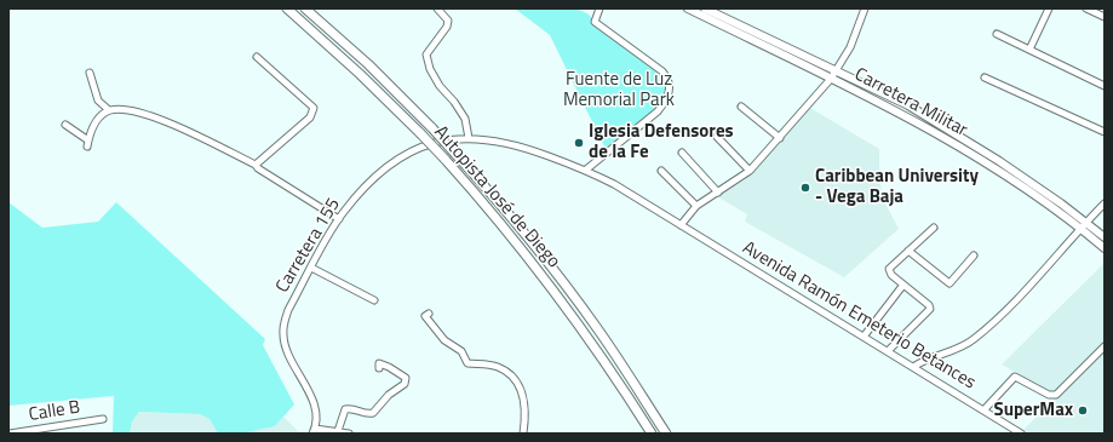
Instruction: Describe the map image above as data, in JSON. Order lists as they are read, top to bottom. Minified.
{"streets":{"highway":["Autopista José de Diego"],"main road":["Carretera Militar"],"street":["Carretera 155","Avenida Ramón Emeterio Betances","Calle B"]},"crossings":[["Carretera 155","Avenida Ramón Emeterio Betances"]],"parks":["Fuente de Luz Memorial Park"],"places":["Iglesia Defensores de la Fe","Caribbean University - Vega Baja","SuperMax"]}
